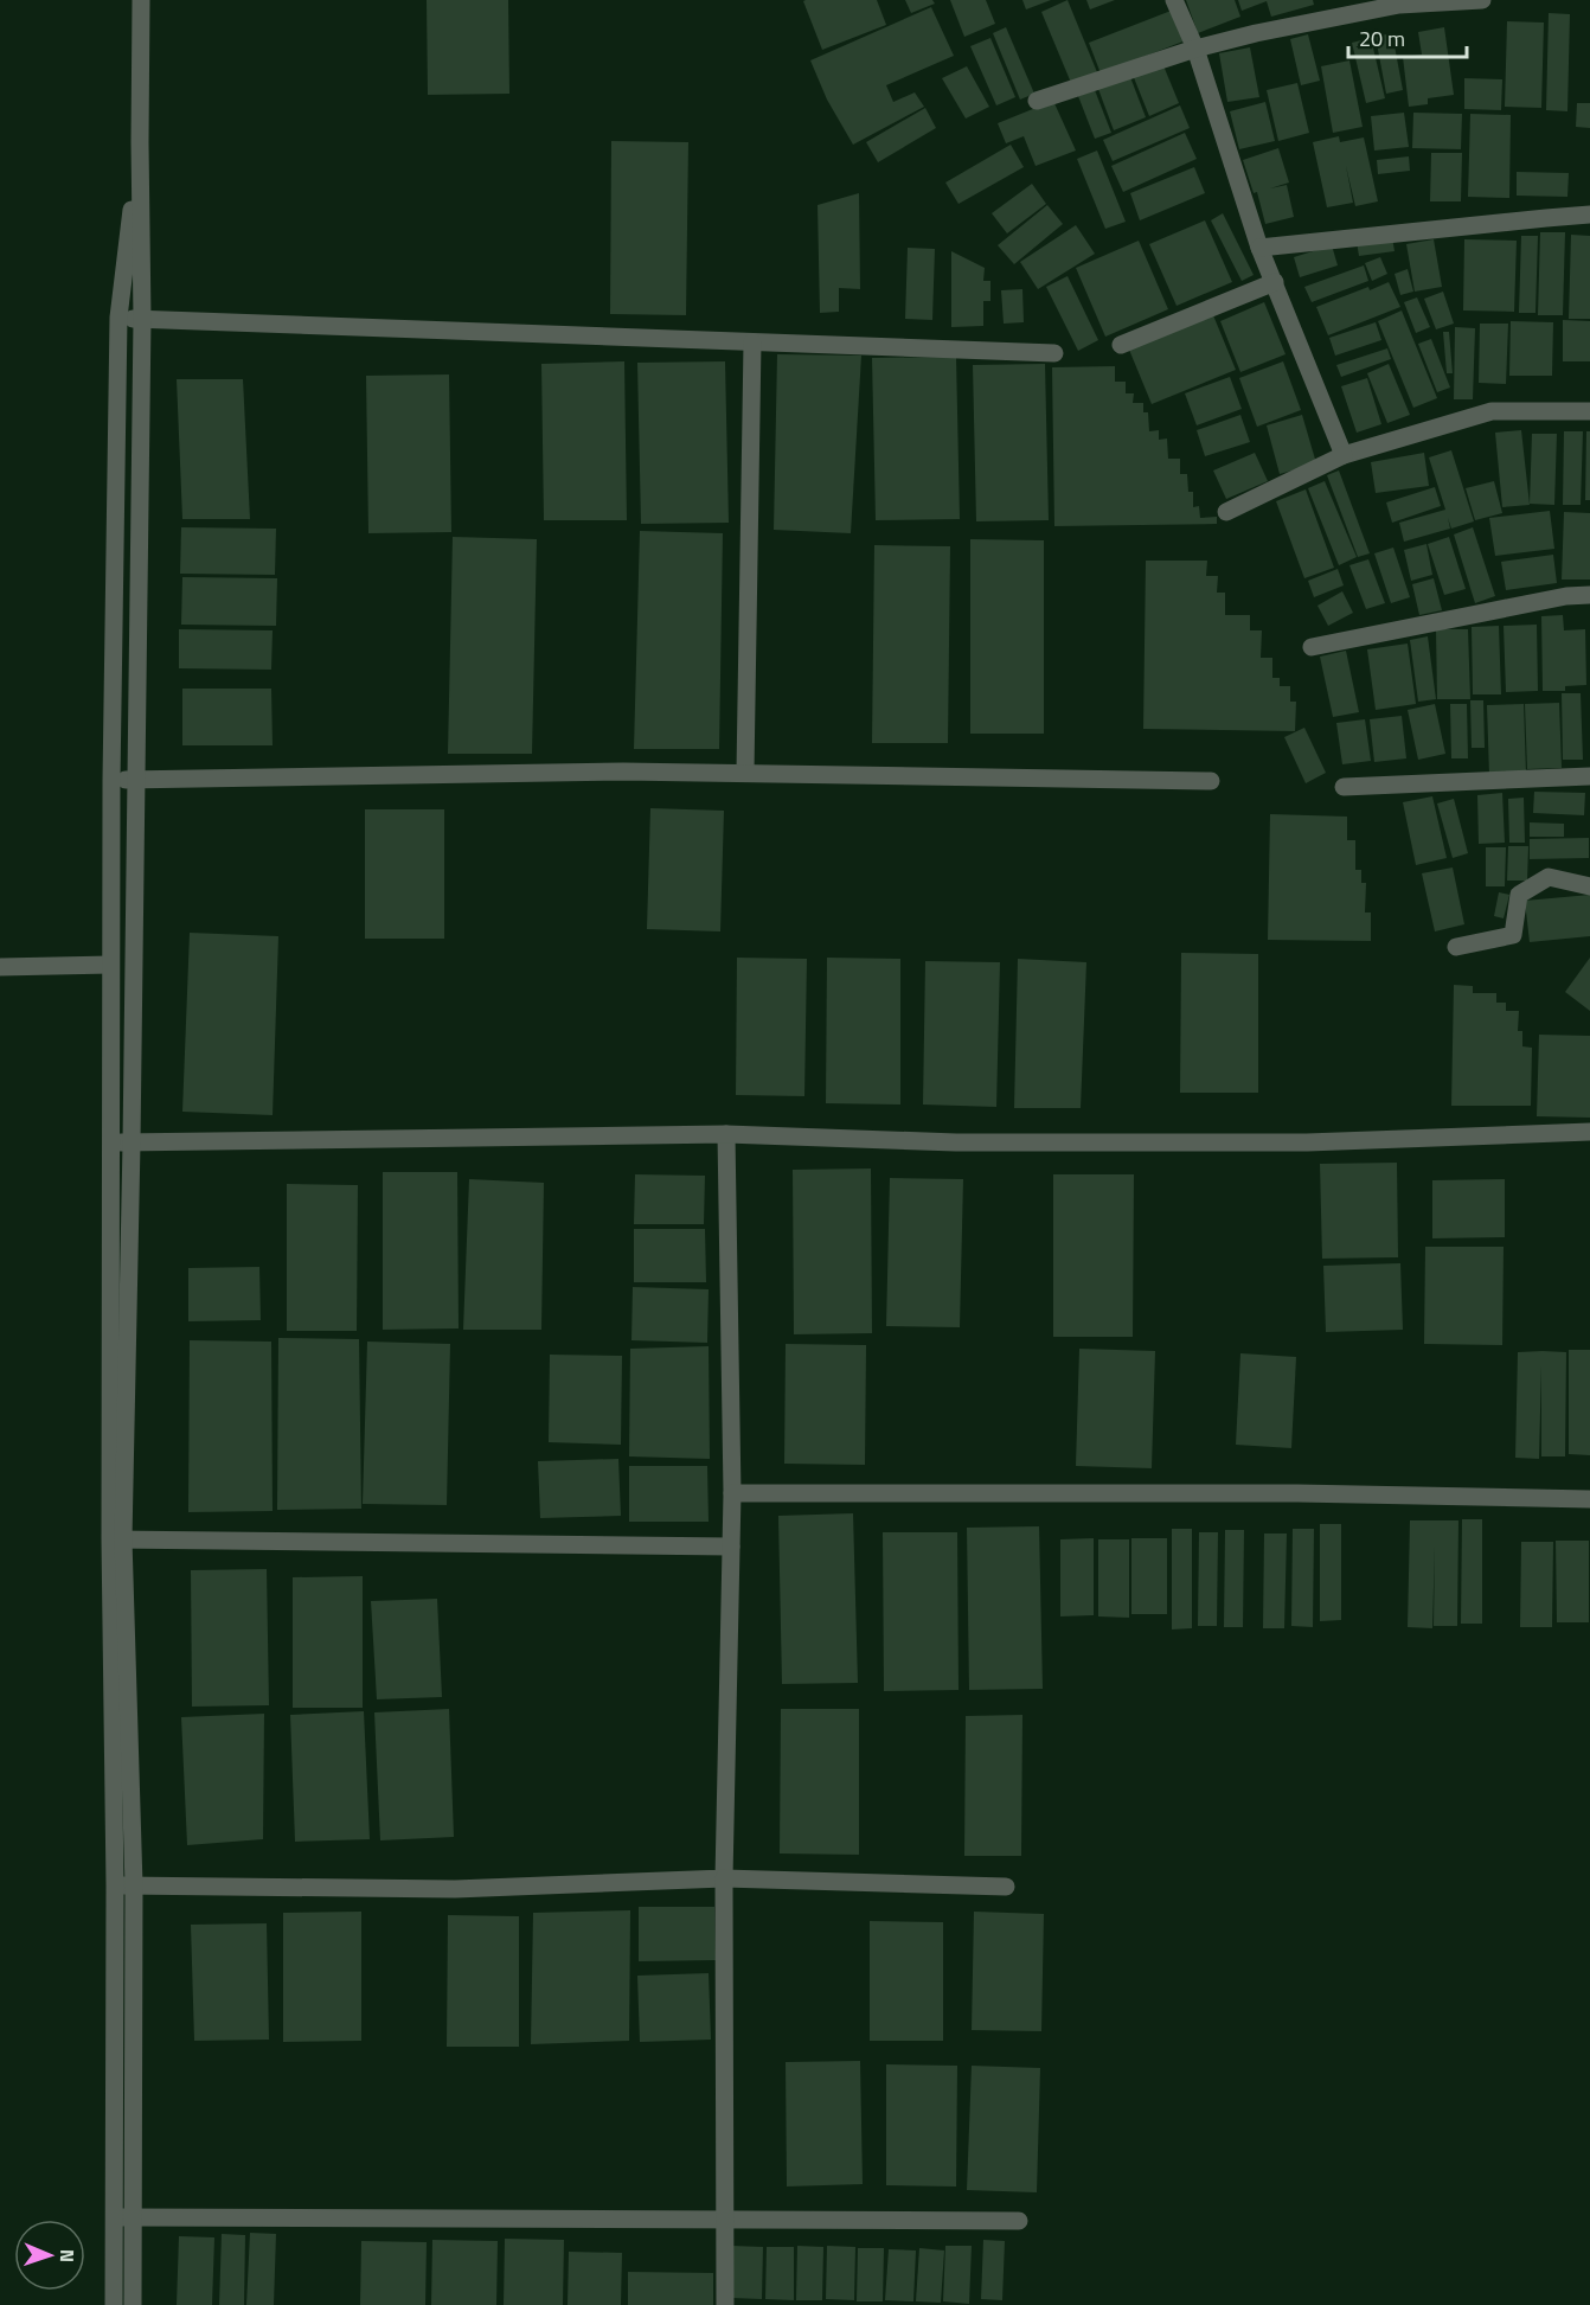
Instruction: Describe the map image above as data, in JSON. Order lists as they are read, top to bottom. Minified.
{"scale_bar":"20 m","north":"right"}
